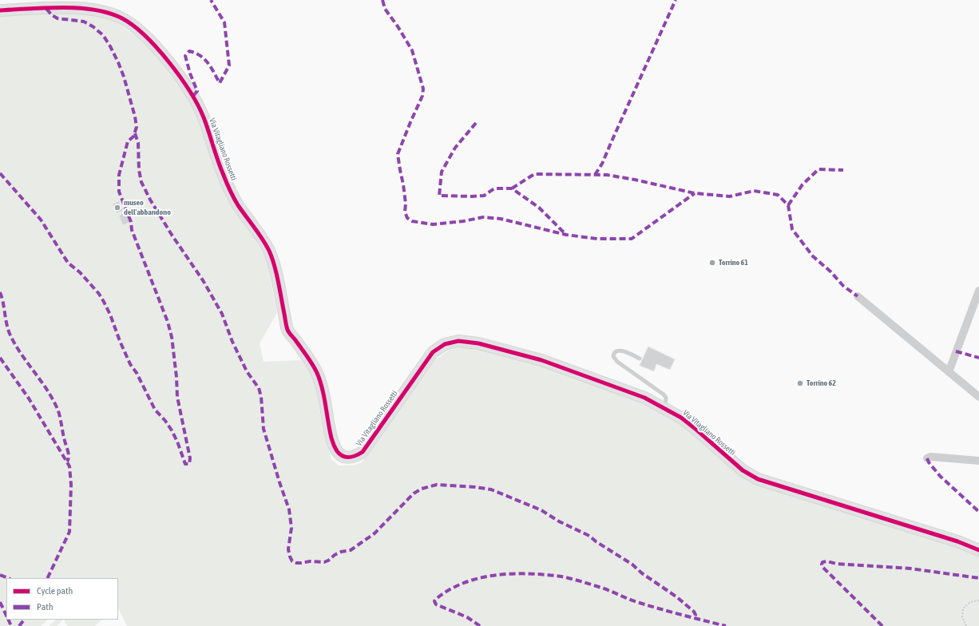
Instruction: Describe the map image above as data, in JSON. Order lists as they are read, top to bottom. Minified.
{"streets":{"street":["Via Vitagliano Rossetti"]},"places":["museo dell'abbandono","Torrino 61","Torrino 62"],"legend":["Cycle path","Path"]}
